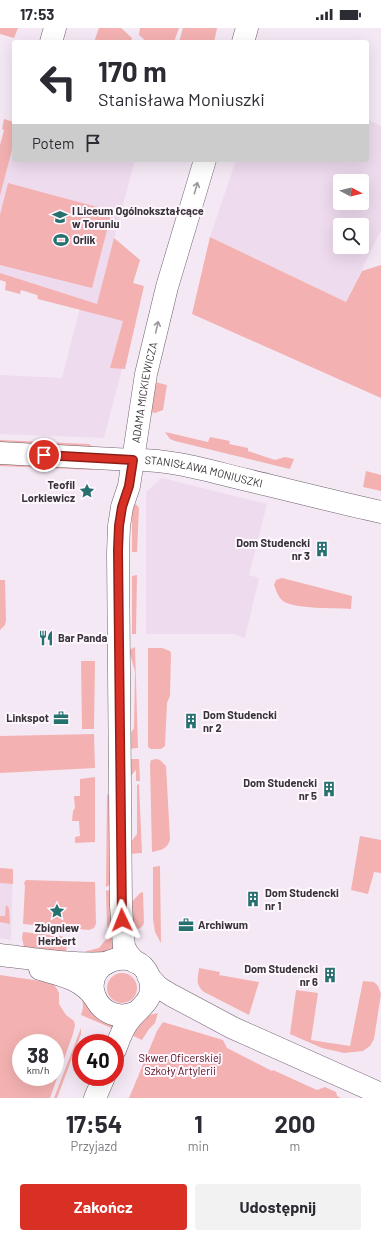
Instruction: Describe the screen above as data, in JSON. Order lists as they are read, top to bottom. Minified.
{"streets":{"street":["ADAMA MICKIEWICZA","STANISŁAWA MONIUSZKI"]},"crossings":[["ADAMA MICKIEWICZA","STANISŁAWA MONIUSZKI"]],"parks":["Skwer Oficerskiej Szkoły Artylerii"],"places":{"school or university":["I Liceum Ogólnokształcące w Toruniu"],"sports":["Orlik"],"place":["Teofil Lorkiewicz","Zbigniew Herbert"],"building":["Dom Studencki nr 3","Dom Studencki nr 2","Dom Studencki nr 5","Dom Studencki nr 1","Dom Studencki nr 6"],"restaurant":["Bar Panda"],"office":["Linkspot","Archiwum"]},"north":"right","page":{"status":"17:53","turn":["170 m","Stanisława Moniuszki"],"then":"Potem","speed":"38 km/h","limit":"40","eta":["17:54","Przyjazd","1","min","200","m"],"buttons":["Zakończ","Udostępnij"]}}
